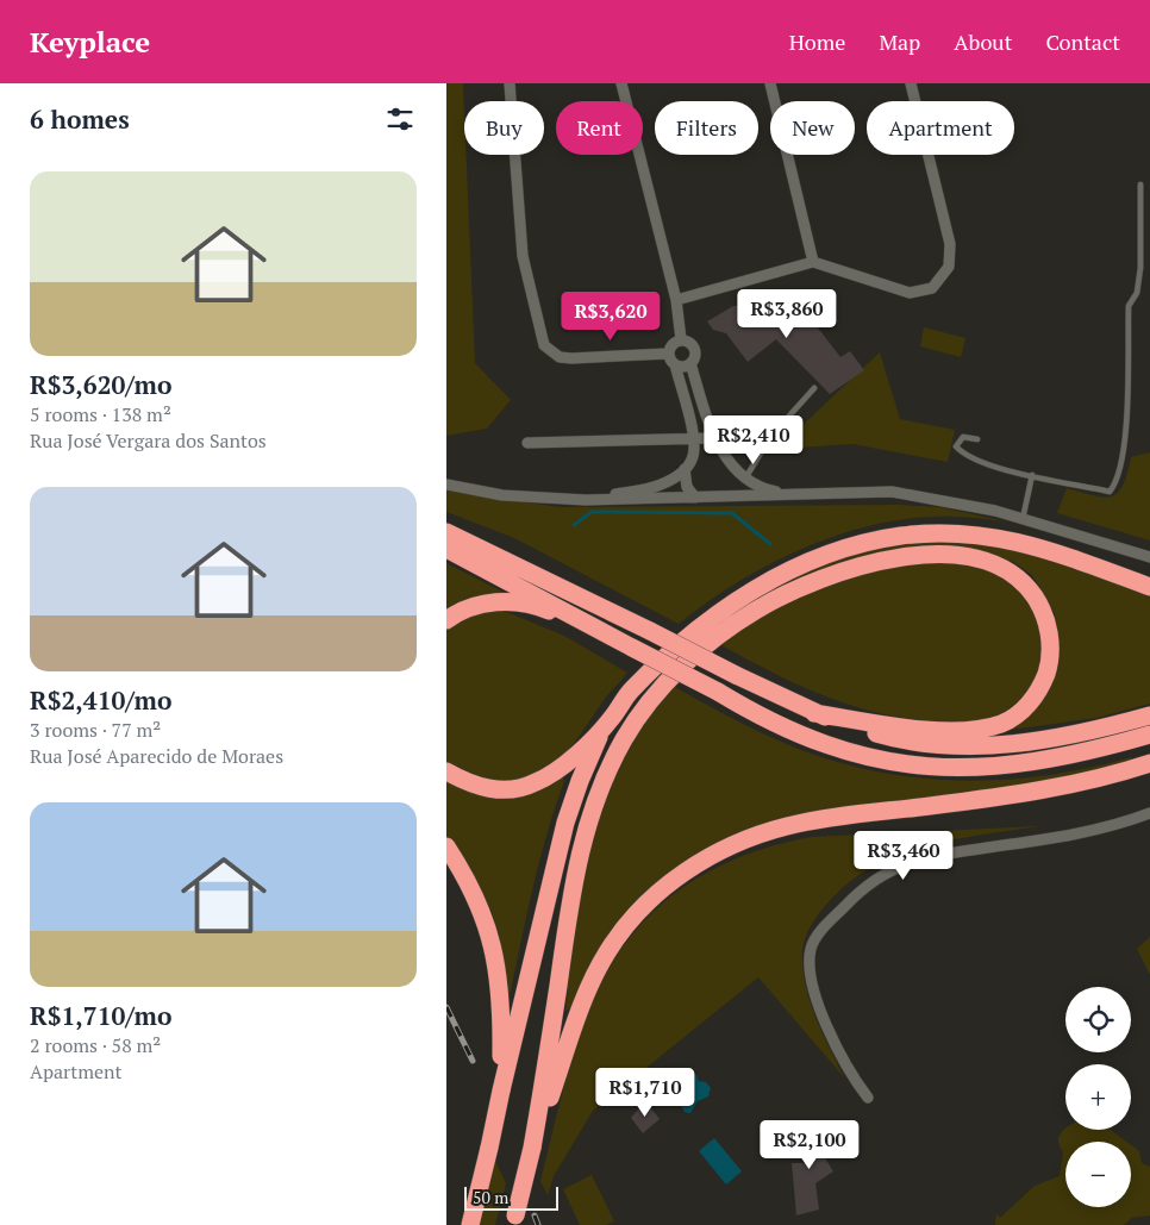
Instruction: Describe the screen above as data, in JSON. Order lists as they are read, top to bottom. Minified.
{"scale_bar":"50 m","page":{"header":"Keyplace","nav":["Home","Map","About","Contact"],"heading":"6 homes","chip":["Buy","Rent","Filters","New","Apartment"],"list":[{"name":"R$3,620/mo","note":"5 rooms · 138 m² · Rua José Vergara dos Santos"},{"name":"R$2,410/mo","note":"3 rooms · 77 m² · Rua José Aparecido de Moraes"},{"name":"R$1,710/mo","note":"2 rooms · 58 m² · Apartment"}],"price":["R$3,860","R$3,620","R$2,410","R$3,460","R$1,710","R$2,100"],"map_buttons":["+","−"],"scale":"50 m"}}
